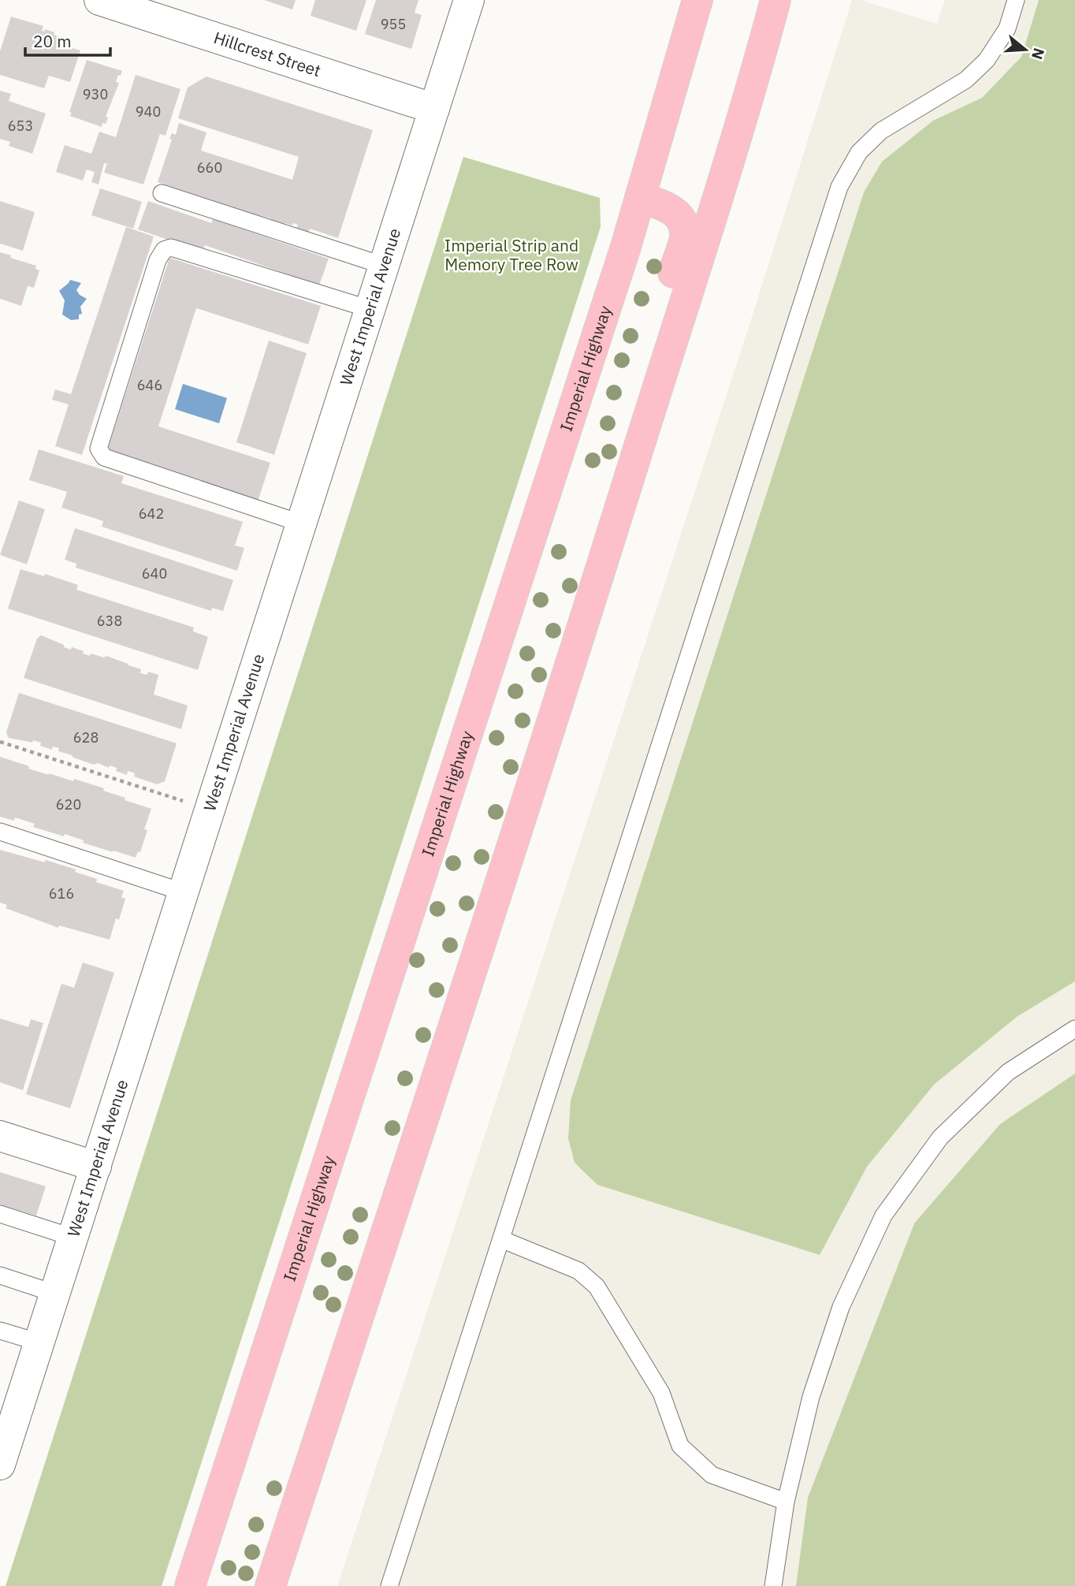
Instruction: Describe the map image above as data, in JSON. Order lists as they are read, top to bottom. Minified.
{"streets":{"main road":["Imperial Highway"],"street":["Hillcrest Street","West Imperial Avenue"]},"crossings":[["Hillcrest Street","West Imperial Avenue"]],"parks":["Imperial Strip and Memory Tree Row"],"house_numbers":["955","930","940","653","660","646","642","640","638","628","620","616"],"scale_bar":"20 m","north":"right"}
